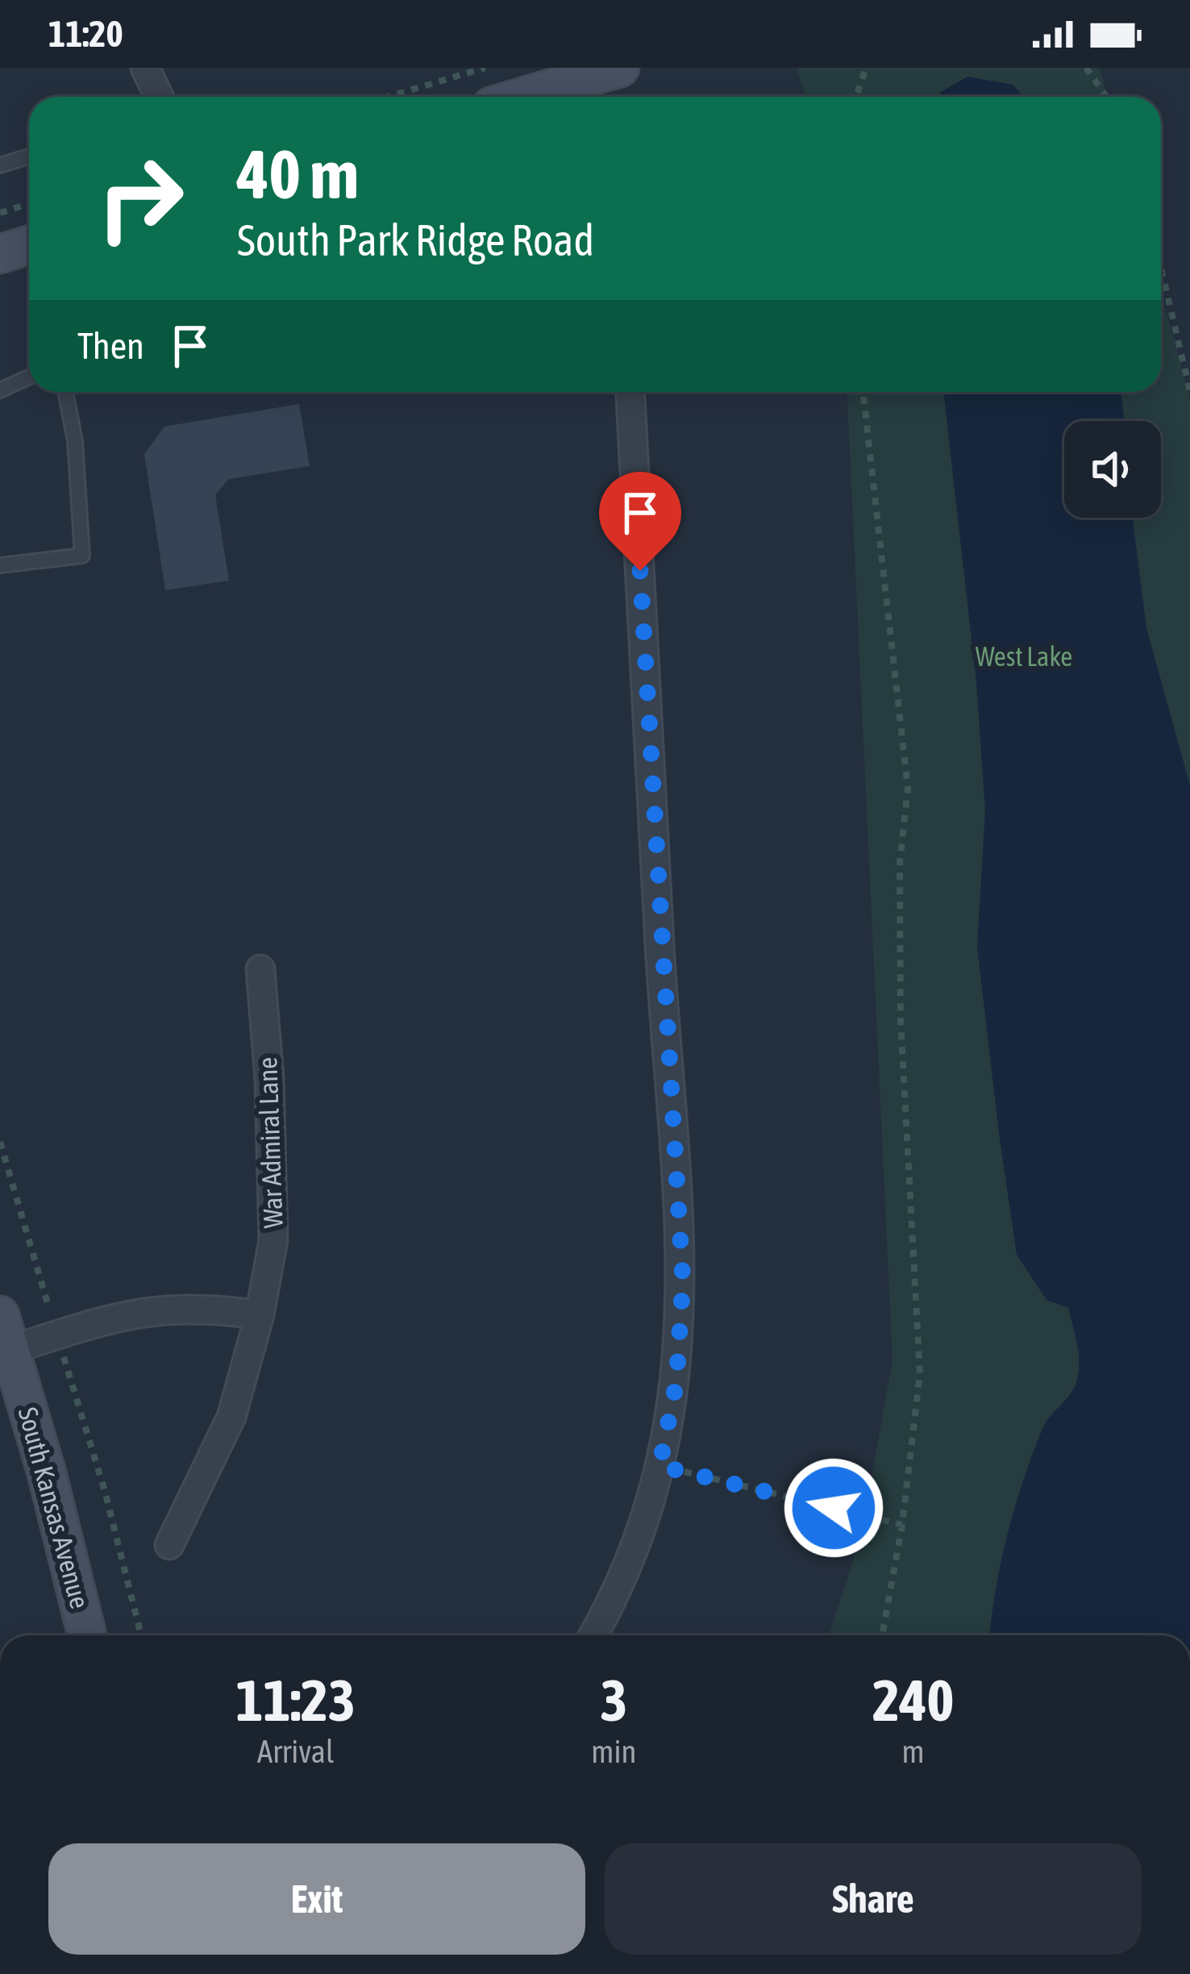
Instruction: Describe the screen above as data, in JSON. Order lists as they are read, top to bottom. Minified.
{"streets":{"street":["War Admiral Lane","South Kansas Avenue"]},"parks":["West Lake"],"page":{"status":"11:20","turn":["40 m","South Park Ridge Road"],"then":"Then","eta":["11:23","Arrival","3","min","240","m"],"buttons":["Exit","Share"]}}
